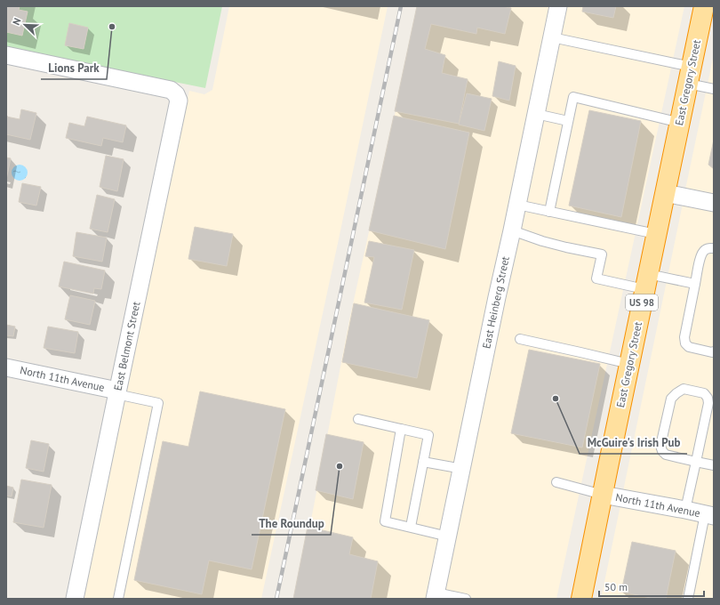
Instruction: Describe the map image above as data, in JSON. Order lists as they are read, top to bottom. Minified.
{"streets":{"highway":["East Gregory Street","US 98"],"street":["East Heinberg Street","East Belmont Street","North 11th Avenue"]},"crossings":[["East Gregory Street","North 11th Avenue"],["East Belmont Street","North 11th Avenue"]],"places":["Lions Park","McGuire's Irish Pub","The Roundup"],"scale_bar":"50 m","north":"top left"}
